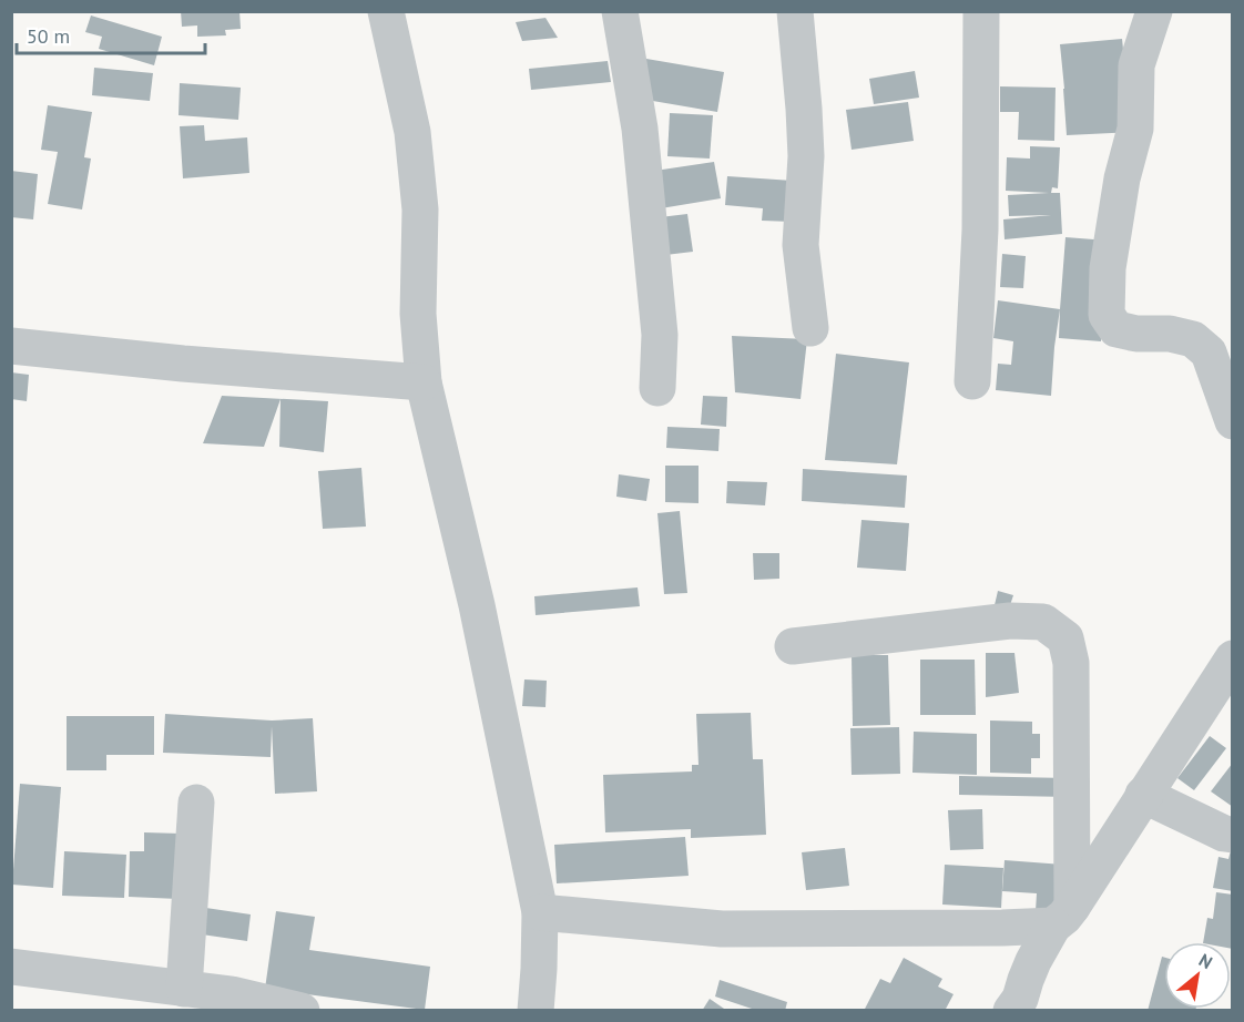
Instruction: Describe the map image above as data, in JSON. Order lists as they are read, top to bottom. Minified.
{"scale_bar":"50 m","north":"top right"}
